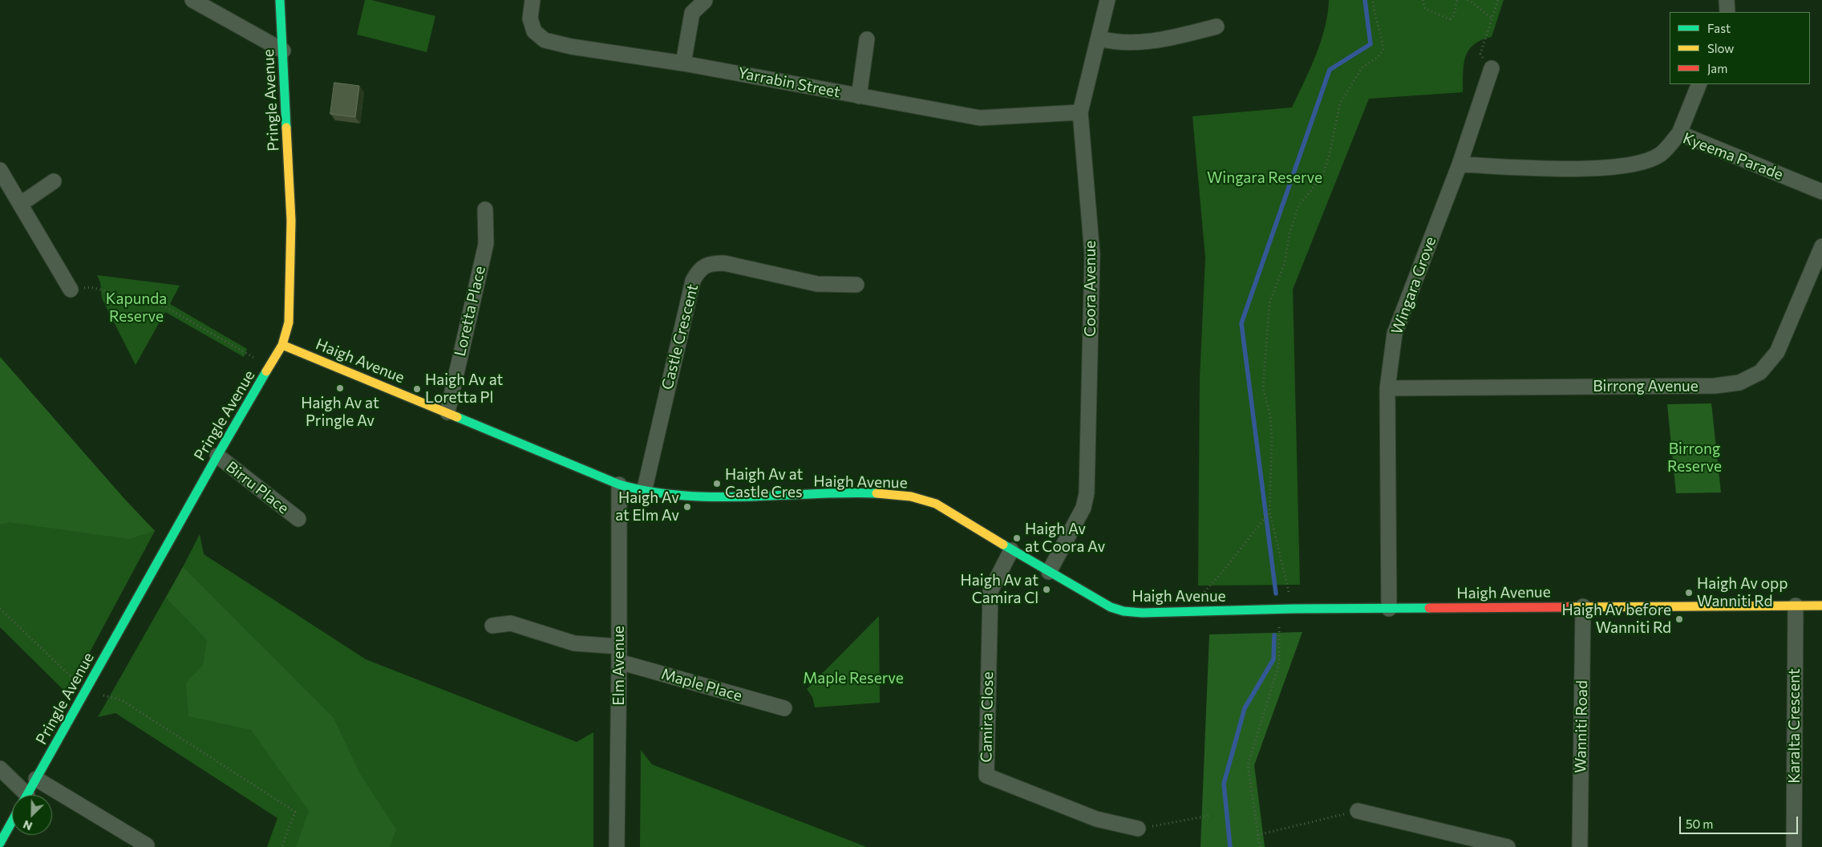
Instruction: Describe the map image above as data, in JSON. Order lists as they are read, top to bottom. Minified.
{"streets":{"street":["Yarrabin Street","Pringle Avenue","Kyeema Parade","Wingara Grove","Coora Avenue","Loretta Place","Castle Crescent","Haigh Avenue","Birrong Avenue","Birru Place","Elm Avenue","Maple Place","Camira Close","Karalta Crescent","Wanniti Road"]},"crossings":[["Yarrabin Street","Coora Avenue"],["Pringle Avenue","Haigh Avenue"],["Pringle Avenue","Birru Place"],["Kyeema Parade","Wingara Grove"],["Wingara Grove","Haigh Avenue"],["Wingara Grove","Birrong Avenue"],["Coora Avenue","Haigh Avenue"],["Loretta Place","Haigh Avenue"],["Castle Crescent","Haigh Avenue"],["Haigh Avenue","Elm Avenue"],["Haigh Avenue","Camira Close"],["Haigh Avenue","Karalta Crescent"],["Haigh Avenue","Wanniti Road"],["Elm Avenue","Maple Place"]],"parks":["Wingara Reserve","Kapunda Reserve","Birrong Reserve","Maple Reserve"],"places":["Haigh Av at Pringle Av","Haigh Av at Loretta Pl","Haigh Av at Castle Cres","Haigh Av at Elm Av","Haigh Av at Coora Av","Haigh Av at Camira Cl","Haigh Av opp Wanniti Rd","Haigh Av before Wanniti Rd"],"legend":["Fast","Slow","Jam"],"scale_bar":"50 m","north":"bottom left"}
